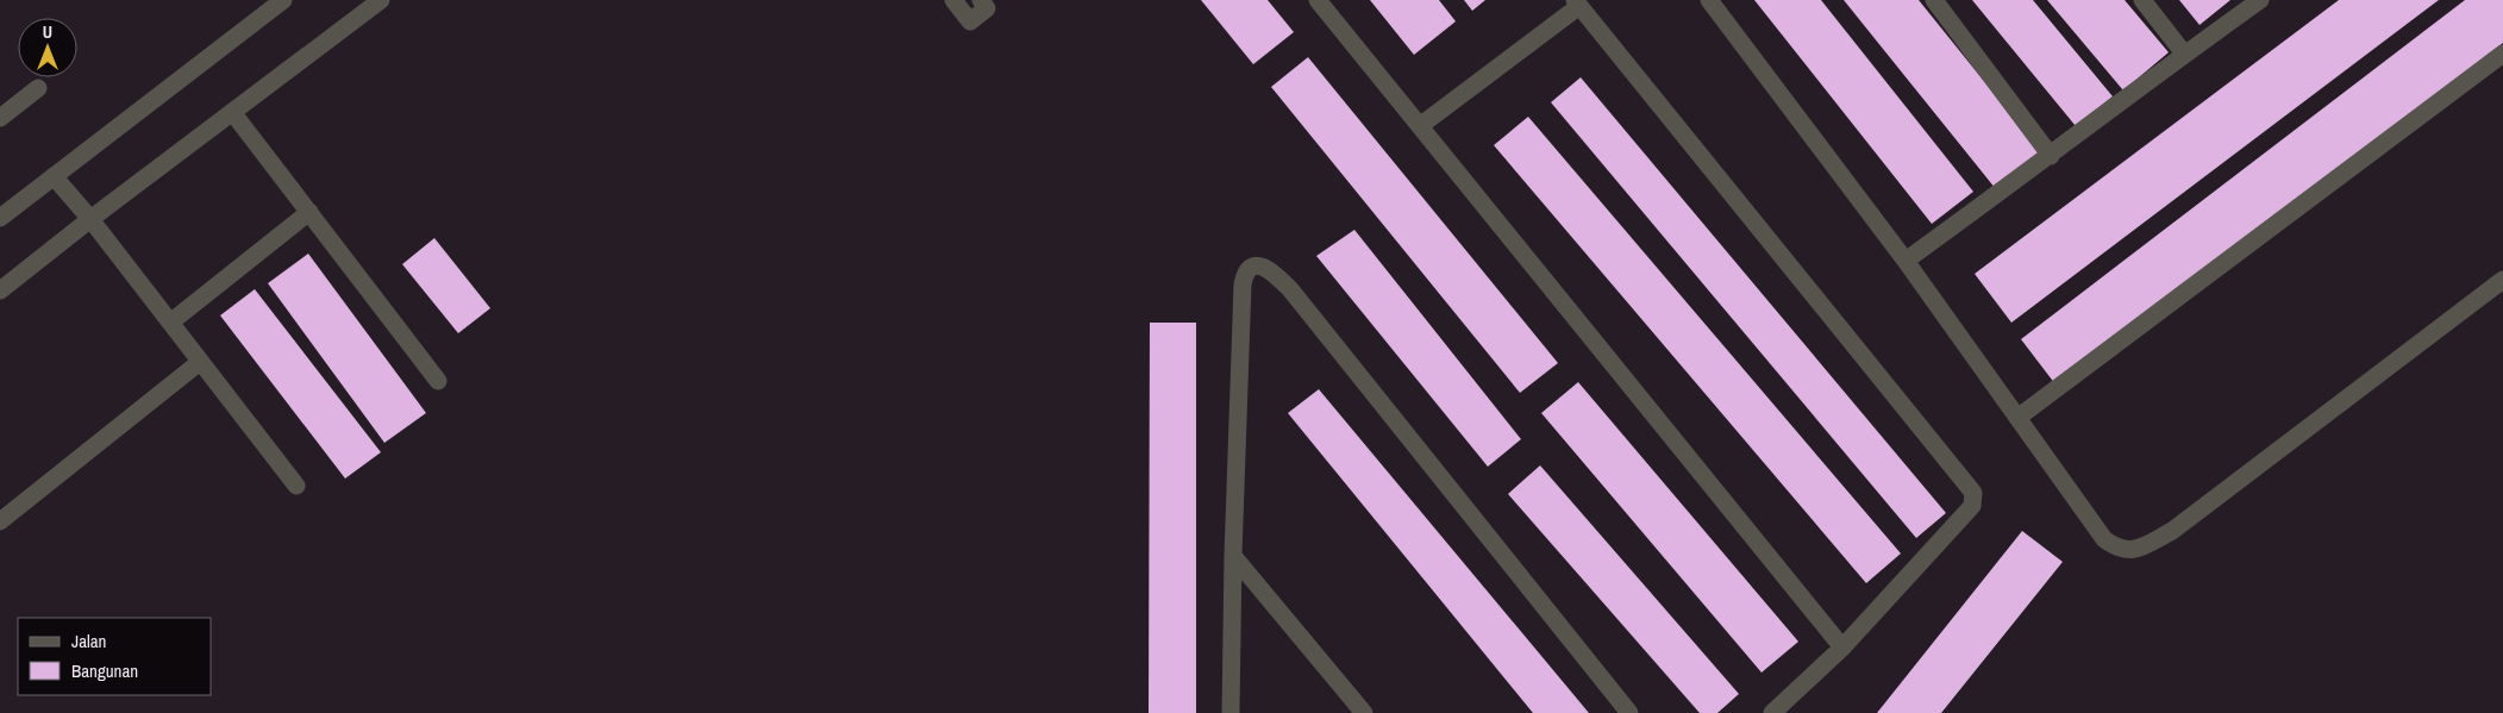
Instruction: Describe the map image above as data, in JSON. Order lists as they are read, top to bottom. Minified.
{"legend":["Jalan","Bangunan"],"north":"top"}
